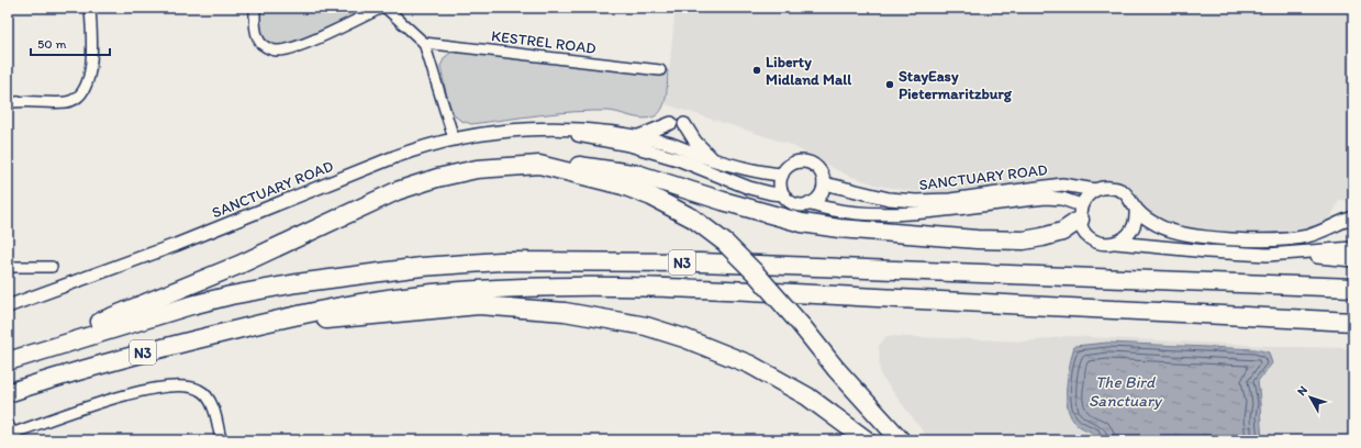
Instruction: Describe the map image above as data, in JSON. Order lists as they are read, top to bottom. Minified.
{"streets":{"highway":["N3"],"street":["KESTREL ROAD","SANCTUARY ROAD"]},"water":["The Bird Sanctuary"],"places":["Liberty Midland Mall","StayEasy Pietermaritzburg"],"scale_bar":"50 m","north":"top left"}
